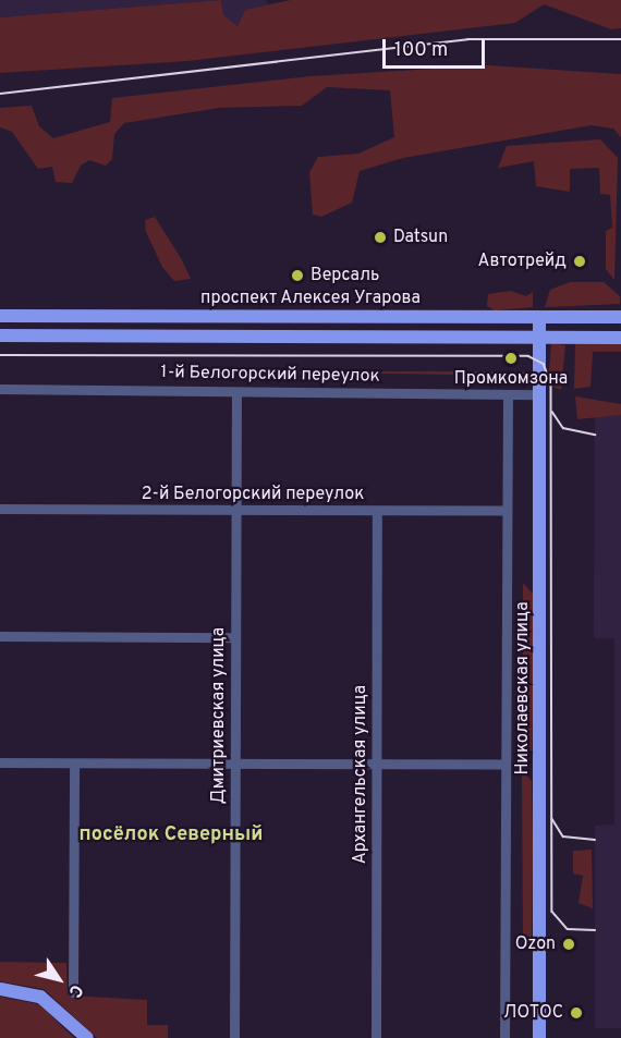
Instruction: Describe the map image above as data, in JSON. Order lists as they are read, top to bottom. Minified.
{"streets":{"main road":["проспект Алексея Угарова","Николаевская улица"],"street":["1-й Белогорский переулок","2-й Белогорский переулок","Дмитриевская улица","Архангельская улица"]},"crossings":[["проспект Алексея Угарова","Николаевская улица"],["1-й Белогорский переулок","Николаевская улица"],["1-й Белогорский переулок","Дмитриевская улица"],["2-й Белогорский переулок","Николаевская улица"],["2-й Белогорский переулок","Дмитриевская улица"],["2-й Белогорский переулок","Архангельская улица"]],"districts":["посёлок Северный"],"places":["Datsun","Автотрейд","Версаль","Промкомзона","Ozon","ЛОТОС"],"scale_bar":"100 m","north":"bottom right"}
